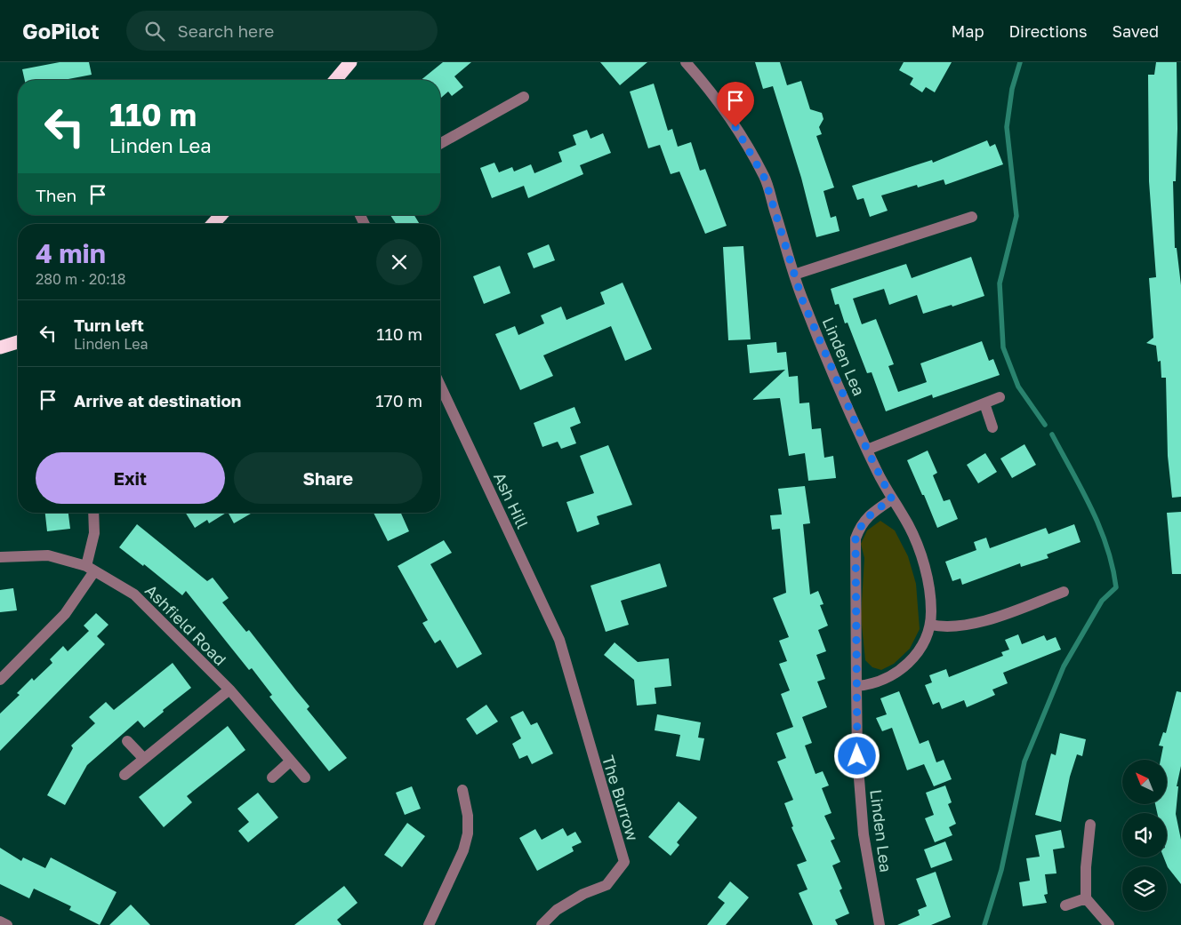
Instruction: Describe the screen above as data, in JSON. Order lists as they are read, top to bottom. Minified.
{"streets":{"street":["Linden Lea","Ash Hill","Ashfield Road","The Burrow"]},"crossings":[["Ash Hill","The Burrow"]],"north":"top left","page":{"header":"GoPilot","search":"Search here","nav":["Map","Directions","Saved"],"turn":["110 m","Linden Lea"],"then":"Then","heading":["4 min","280 m · 20:18"],"list":[{"name":"Turn left","note":"Linden Lea","value":"110 m"},{"name":"Arrive at destination","value":"170 m"}],"buttons":["Exit","Share"]}}
